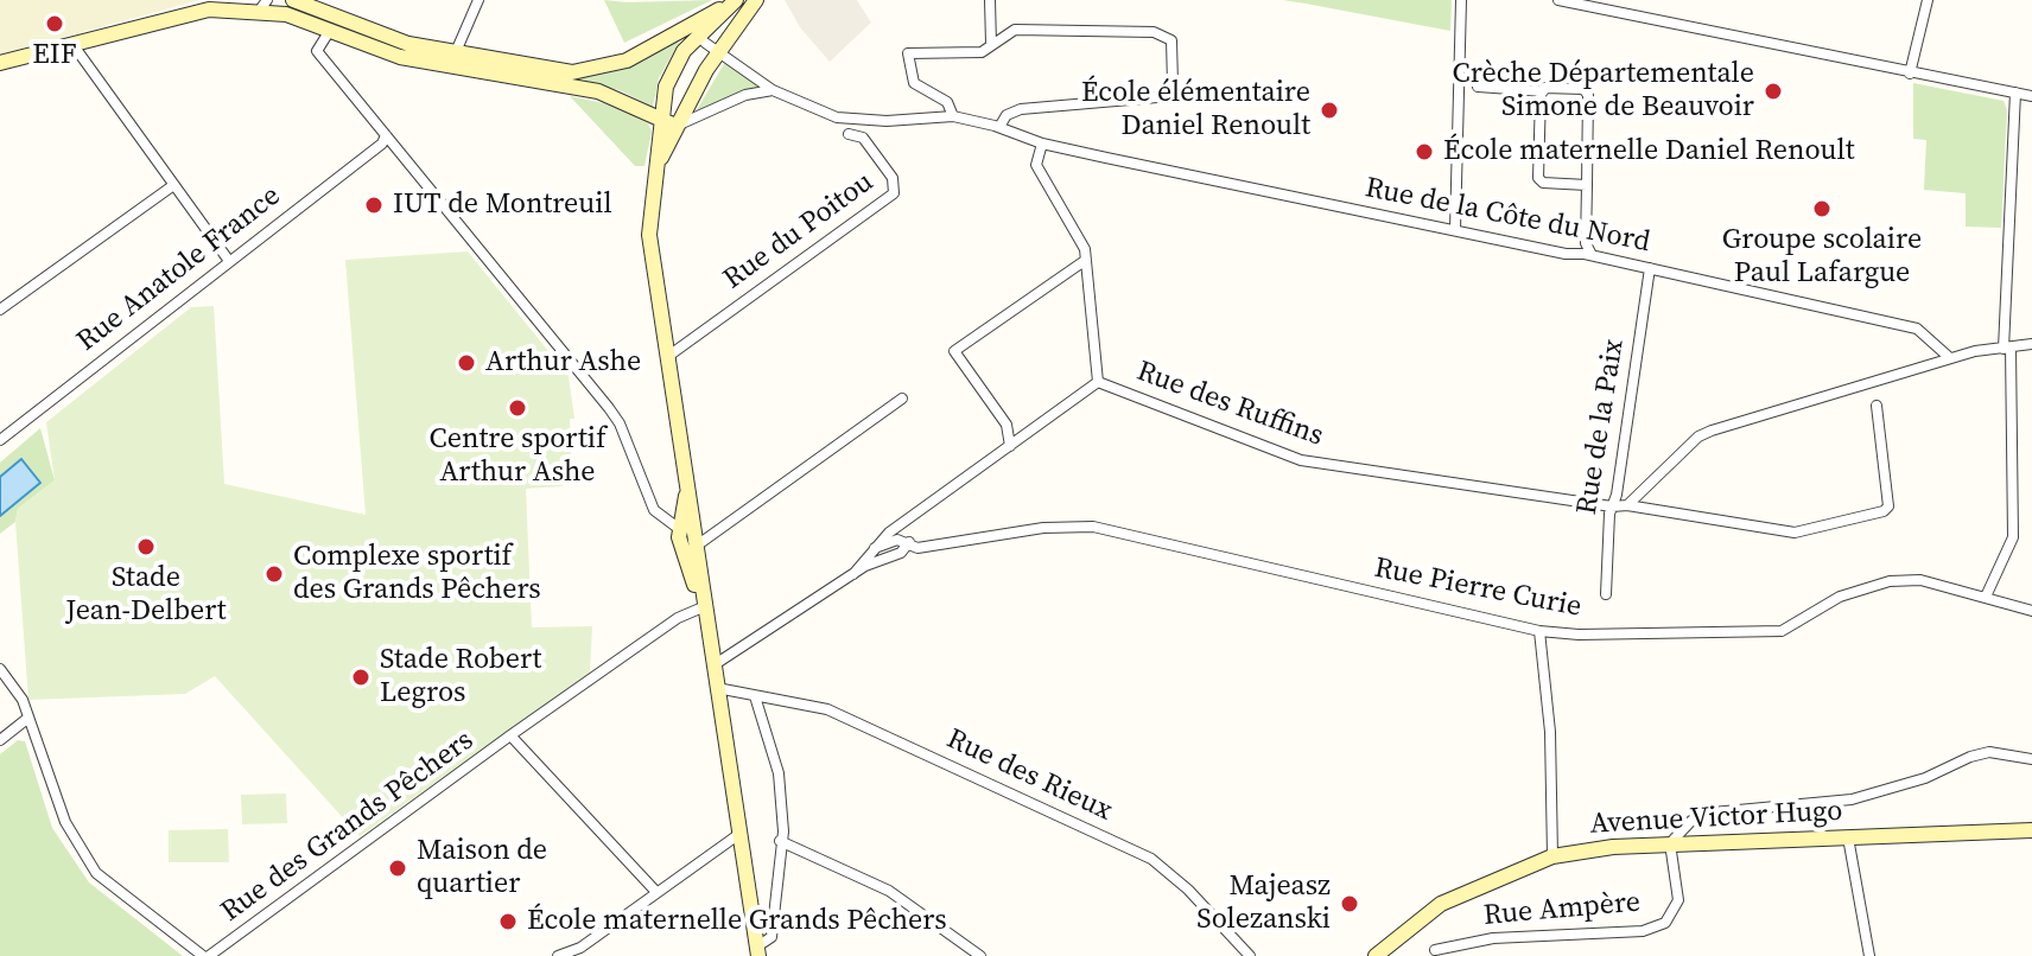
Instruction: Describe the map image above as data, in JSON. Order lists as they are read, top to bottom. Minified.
{"streets":{"main road":["Avenue Victor Hugo"],"street":["Rue de la Côte du Nord","Rue du Poitou","Rue Anatole France","Rue des Ruffins","Rue de la Paix","Rue Pierre Curie","Rue des Rieux","Rue des Grands Pêchers","Rue Ampère"]},"crossings":[["Rue de la Côte du Nord","Rue des Ruffins"],["Rue de la Côte du Nord","Rue de la Paix"],["Rue des Ruffins","Rue de la Paix"],["Avenue Victor Hugo","Rue Ampère"]],"places":["EIF","Crèche Départementale Simone de Beauvoir","École élémentaire Daniel Renoult","École maternelle Daniel Renoult","IUT de Montreuil","Groupe scolaire Paul Lafargue","Arthur Ashe","Centre sportif Arthur Ashe","Stade Jean-Delbert","Complexe sportif des Grands Pêchers","Stade Robert Legros","Maison de quartier","Majeasz Solezanski","École maternelle Grands Pêchers"]}
